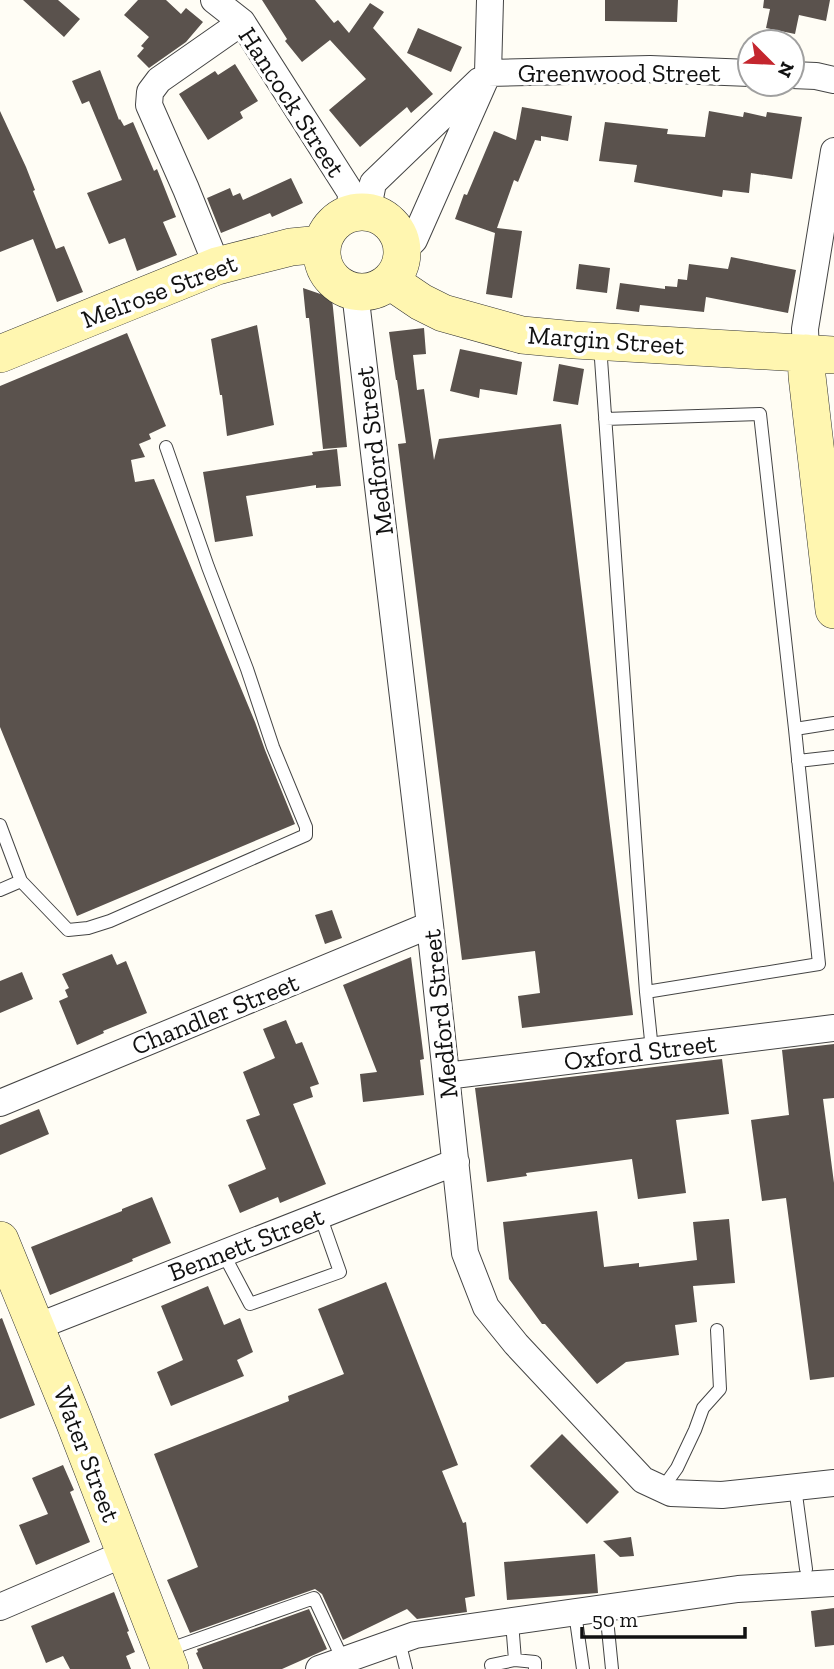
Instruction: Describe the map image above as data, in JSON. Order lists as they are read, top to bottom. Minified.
{"streets":{"street":["Greenwood Street","Hancock Street","Melrose Street","Margin Street","Medford Street","Chandler Street","Oxford Street","Bennett Street","Water Street"]},"crossings":[["Hancock Street","Melrose Street"],["Hancock Street","Margin Street"],["Hancock Street","Medford Street"],["Melrose Street","Margin Street"],["Melrose Street","Medford Street"],["Margin Street","Medford Street"],["Medford Street","Chandler Street"],["Medford Street","Oxford Street"],["Medford Street","Bennett Street"],["Bennett Street","Water Street"]],"scale_bar":"50 m","north":"bottom right"}
